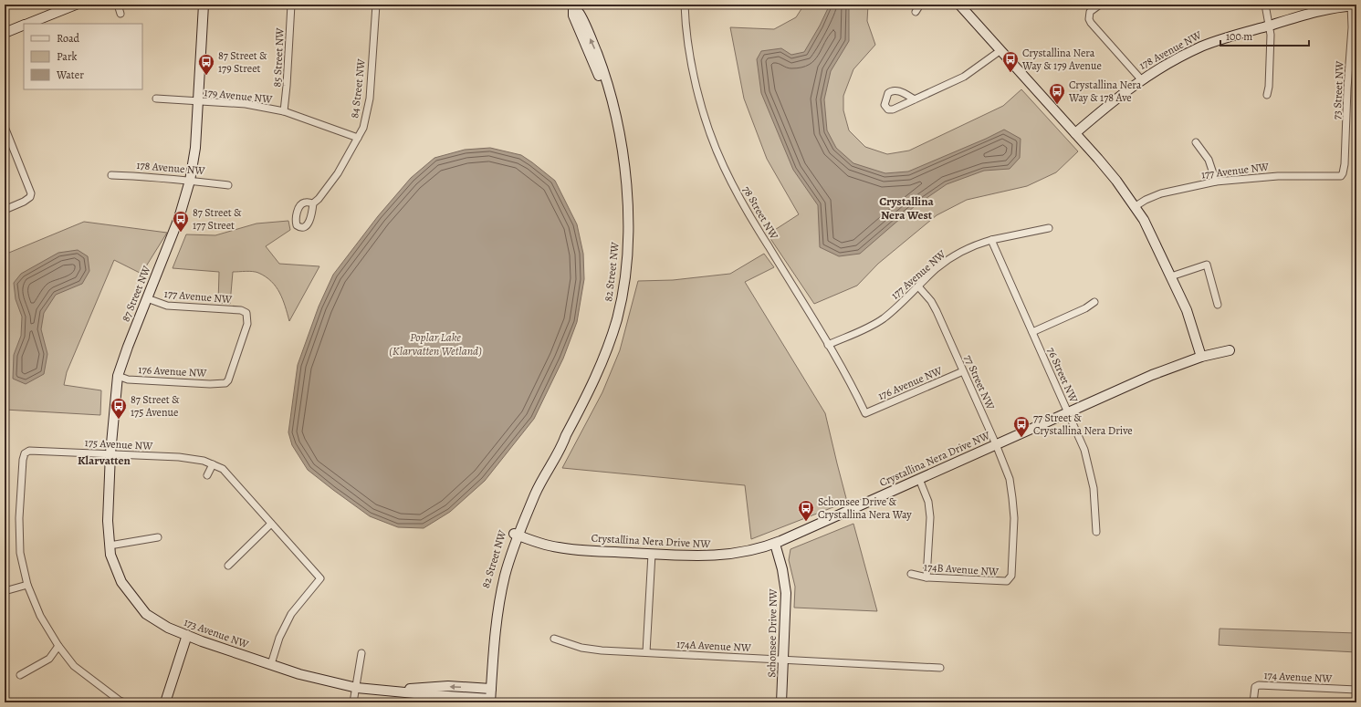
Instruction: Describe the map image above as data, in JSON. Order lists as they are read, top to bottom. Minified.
{"streets":{"street":["178 Avenue NW","85 Street NW","84 Street NW","73 Street NW","179 Avenue NW","177 Avenue NW","78 Street NW","82 Street NW","87 Street NW","176 Avenue NW","76 Street NW","77 Street NW","175 Avenue NW","Crystallina Nera Drive NW","174B Avenue NW","173 Avenue NW","Schonsee Drive NW","174A Avenue NW","174 Avenue NW"]},"crossings":[["178 Avenue NW","73 Street NW"],["178 Avenue NW","87 Street NW"],["85 Street NW","179 Avenue NW"],["84 Street NW","179 Avenue NW"],["73 Street NW","177 Avenue NW"],["179 Avenue NW","87 Street NW"],["177 Avenue NW","78 Street NW"],["177 Avenue NW","87 Street NW"],["177 Avenue NW","176 Avenue NW"],["177 Avenue NW","76 Street NW"],["177 Avenue NW","77 Street NW"],["78 Street NW","176 Avenue NW"],["82 Street NW","Crystallina Nera Drive NW"],["82 Street NW","173 Avenue NW"],["87 Street NW","176 Avenue NW"],["87 Street NW","175 Avenue NW"],["87 Street NW","173 Avenue NW"],["176 Avenue NW","77 Street NW"],["76 Street NW","Crystallina Nera Drive NW"],["77 Street NW","Crystallina Nera Drive NW"],["77 Street NW","174B Avenue NW"],["175 Avenue NW","173 Avenue NW"],["Crystallina Nera Drive NW","Schonsee Drive NW"],["Schonsee Drive NW","174A Avenue NW"]],"districts":["Crystallina Nera West","Klarvatten"],"water":["Poplar Lake (Klarvatten Wetland)"],"places":{"bus stop":["Crystallina Nera Way & 179 Avenue","87 Street & 179 Street","Crystallina Nera Way & 178 Ave","87 Street & 177 Street","87 Street & 175 Avenue","77 Street & Crystallina Nera Drive","Schonsee Drive & Crystallina Nera Way"]},"legend":["Road","Park","Water"],"scale_bar":"100 m"}
